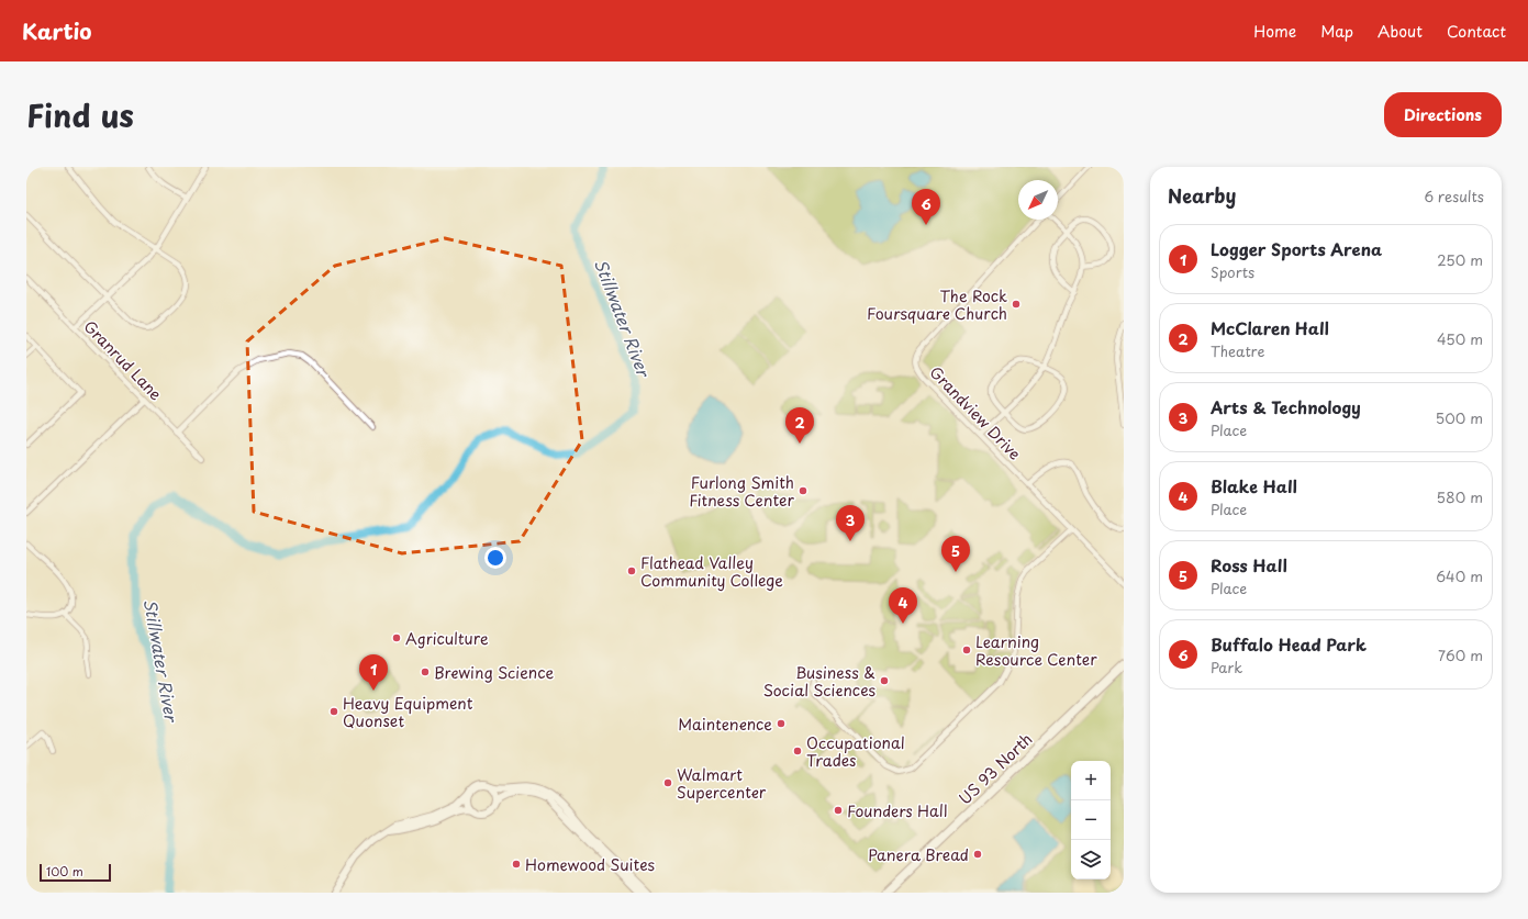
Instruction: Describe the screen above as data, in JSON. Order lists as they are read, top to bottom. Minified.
{"streets":{"main road":["US 93 North"],"street":["Granrud Lane","Grandview Drive"]},"water":["Stillwater River"],"places":["The Rock Foursquare Church","Furlong Smith Fitness Center","Flathead Valley Community College","Agriculture","Learning Resource Center","Brewing Science","Business & Social Sciences","Heavy Equipment Quonset","Maintenence","Occupational Trades","Walmart Supercenter","Founders Hall","Panera Bread","Homewood Suites"],"scale_bar":"100 m","north":"bottom left","page":{"header":"Kartio","nav":["Home","Map","About","Contact"],"title":"Find us","buttons":"Directions","heading":["Nearby","6 results"],"pins":["6","2","3","5","4","1"],"list":[{"mark":"1","name":"Logger Sports Arena","note":"Sports","value":"250 m"},{"mark":"2","name":"McClaren Hall","note":"Theatre","value":"450 m"},{"mark":"3","name":"Arts & Technology","note":"Place","value":"500 m"},{"mark":"4","name":"Blake Hall","note":"Place","value":"580 m"},{"mark":"5","name":"Ross Hall","note":"Place","value":"640 m"},{"mark":"6","name":"Buffalo Head Park","note":"Park","value":"760 m"}],"map_buttons":["+","−"],"scale":"100 m"}}
